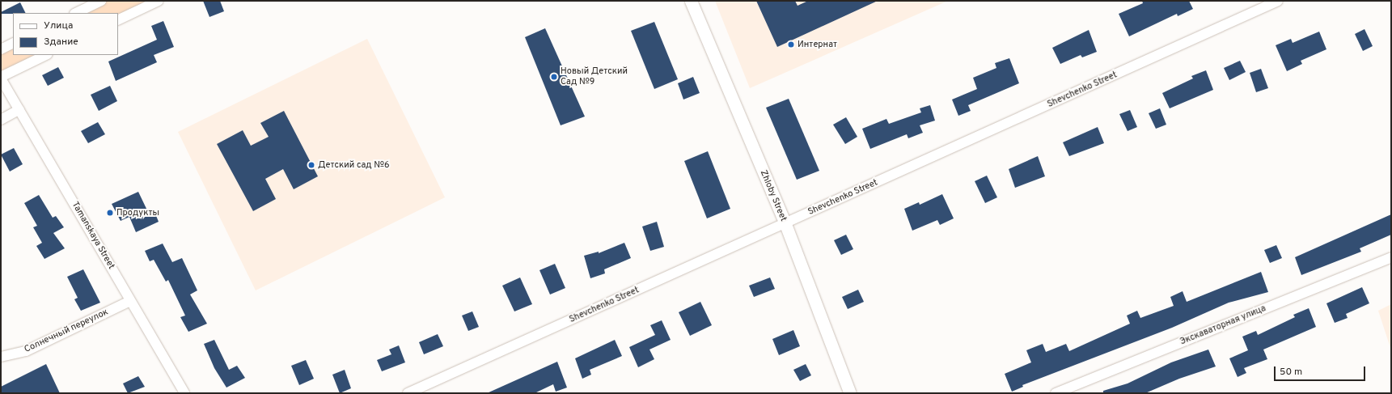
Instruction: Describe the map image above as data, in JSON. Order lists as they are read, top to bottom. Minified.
{"streets":{"street":["Shevchenko Street","Zhloby Street","Tamanskaya Street","Экскаваторная улица","Солнечный переулок"]},"crossings":[["Shevchenko Street","Zhloby Street"],["Tamanskaya Street","Солнечный переулок"]],"places":["Интернат","Новый Детский Сад №9","Детский сад №6","Продукты"],"legend":["Улица","Здание"],"scale_bar":"50 m"}
